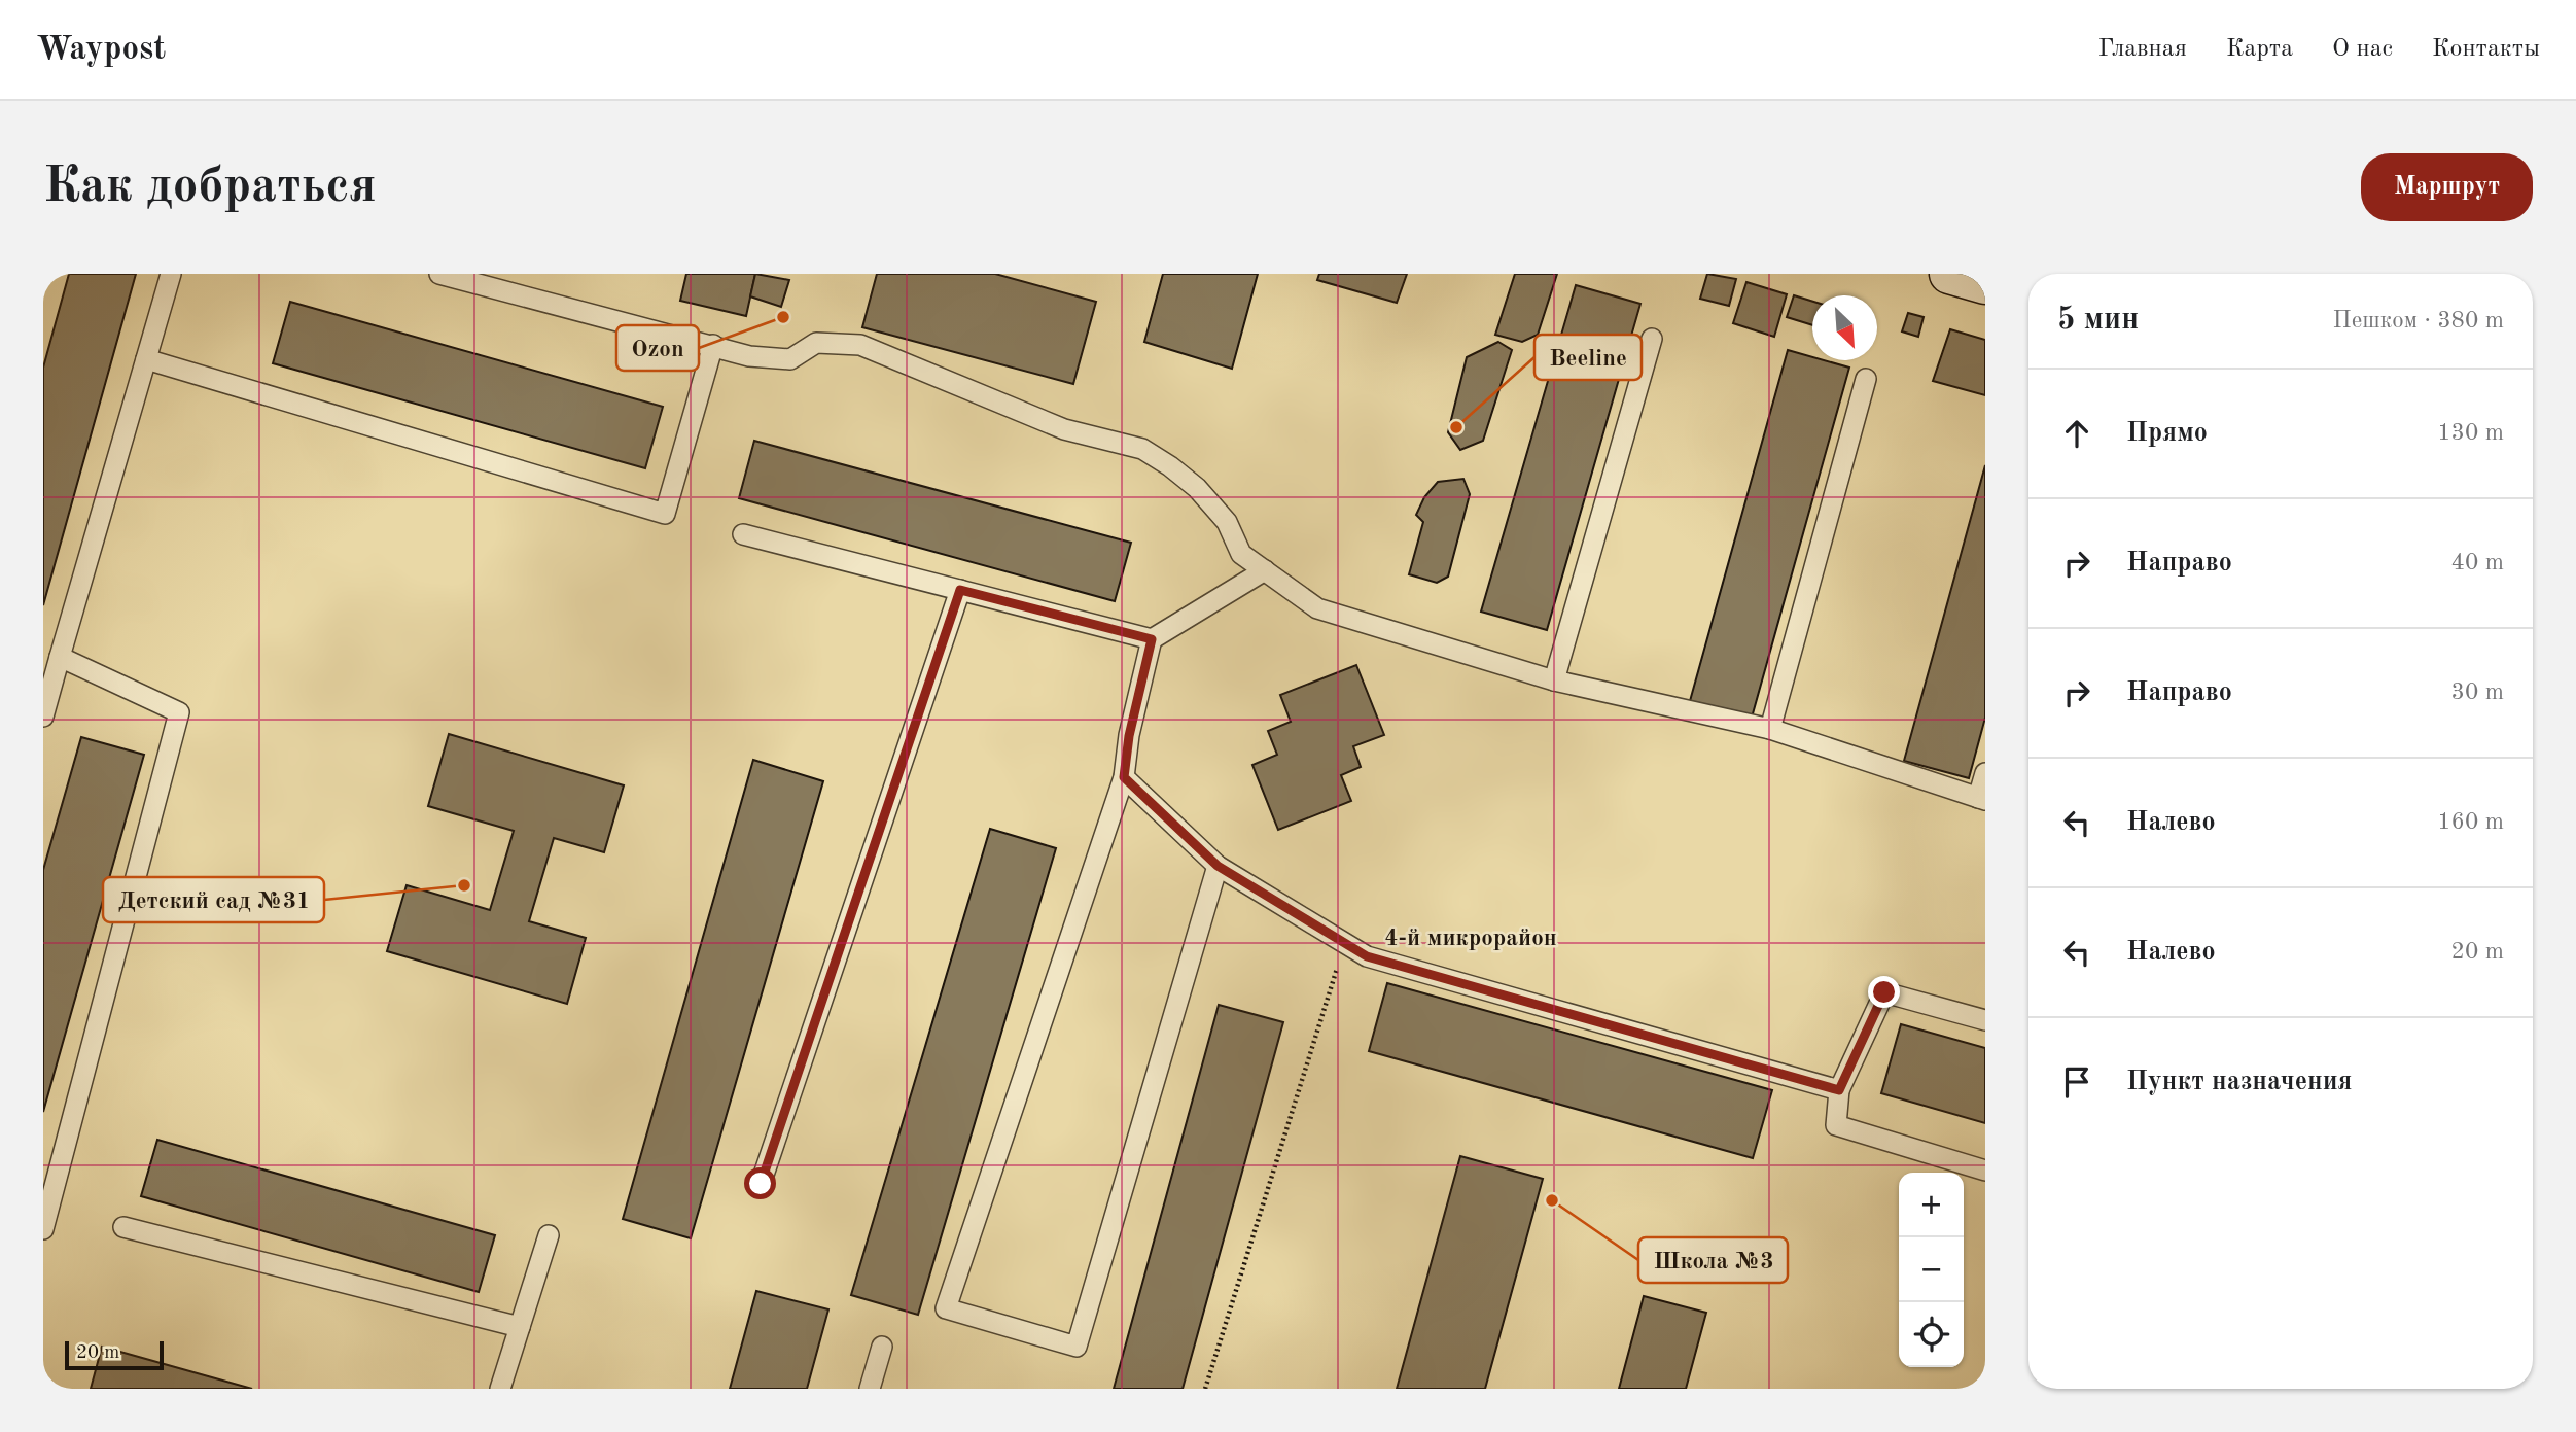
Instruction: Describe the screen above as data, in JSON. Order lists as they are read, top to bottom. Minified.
{"districts":["4-й микрорайон"],"places":["Ozon","Beeline","Детский сад №31","Школа №3"],"scale_bar":"20 m","north":"bottom right","page":{"header":"Waypost","nav":["Главная","Карта","О нас","Контакты"],"buttons":"Маршрут","title":"Как добраться","heading":["5 мин","Пешком · 380 m"],"list":[["Прямо","130 m"],["Направо","40 m"],["Направо","30 m"],["Налево","160 m"],["Налево","20 m"],"Пункт назначения"],"map_buttons":["+","−"],"scale":"20 m"}}
